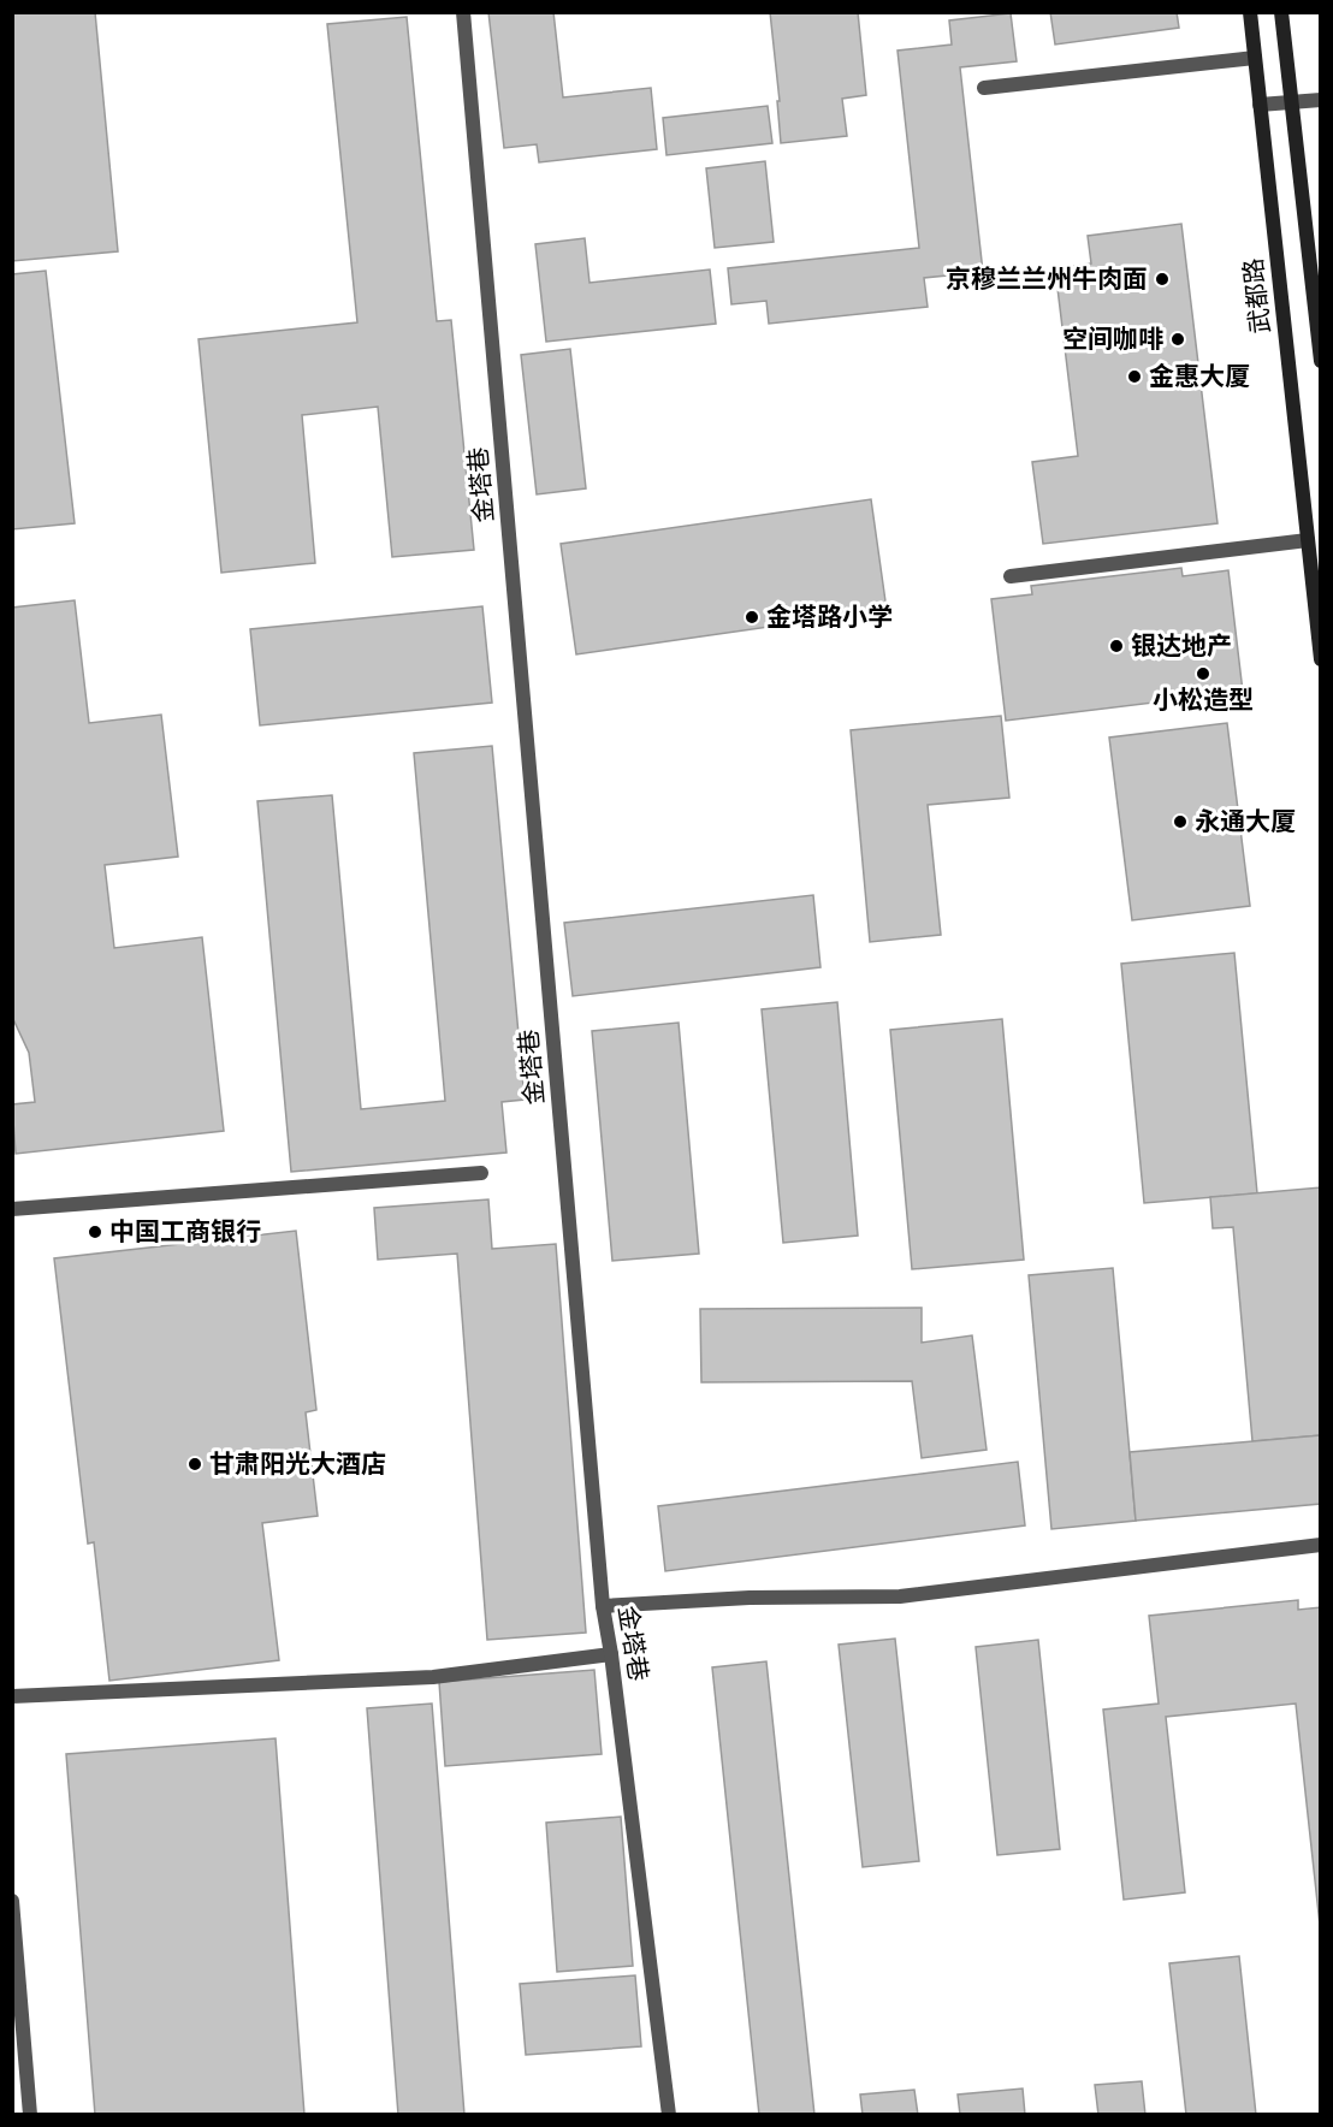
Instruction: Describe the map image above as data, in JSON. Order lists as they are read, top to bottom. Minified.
{"streets":{"main road":["武都路"],"street":["金塔巷"]},"places":["京穆兰兰州牛肉面","空间咖啡","金惠大厦","金塔路小学","银达地产","小松造型","永通大厦","中国工商银行","甘肃阳光大酒店"]}
